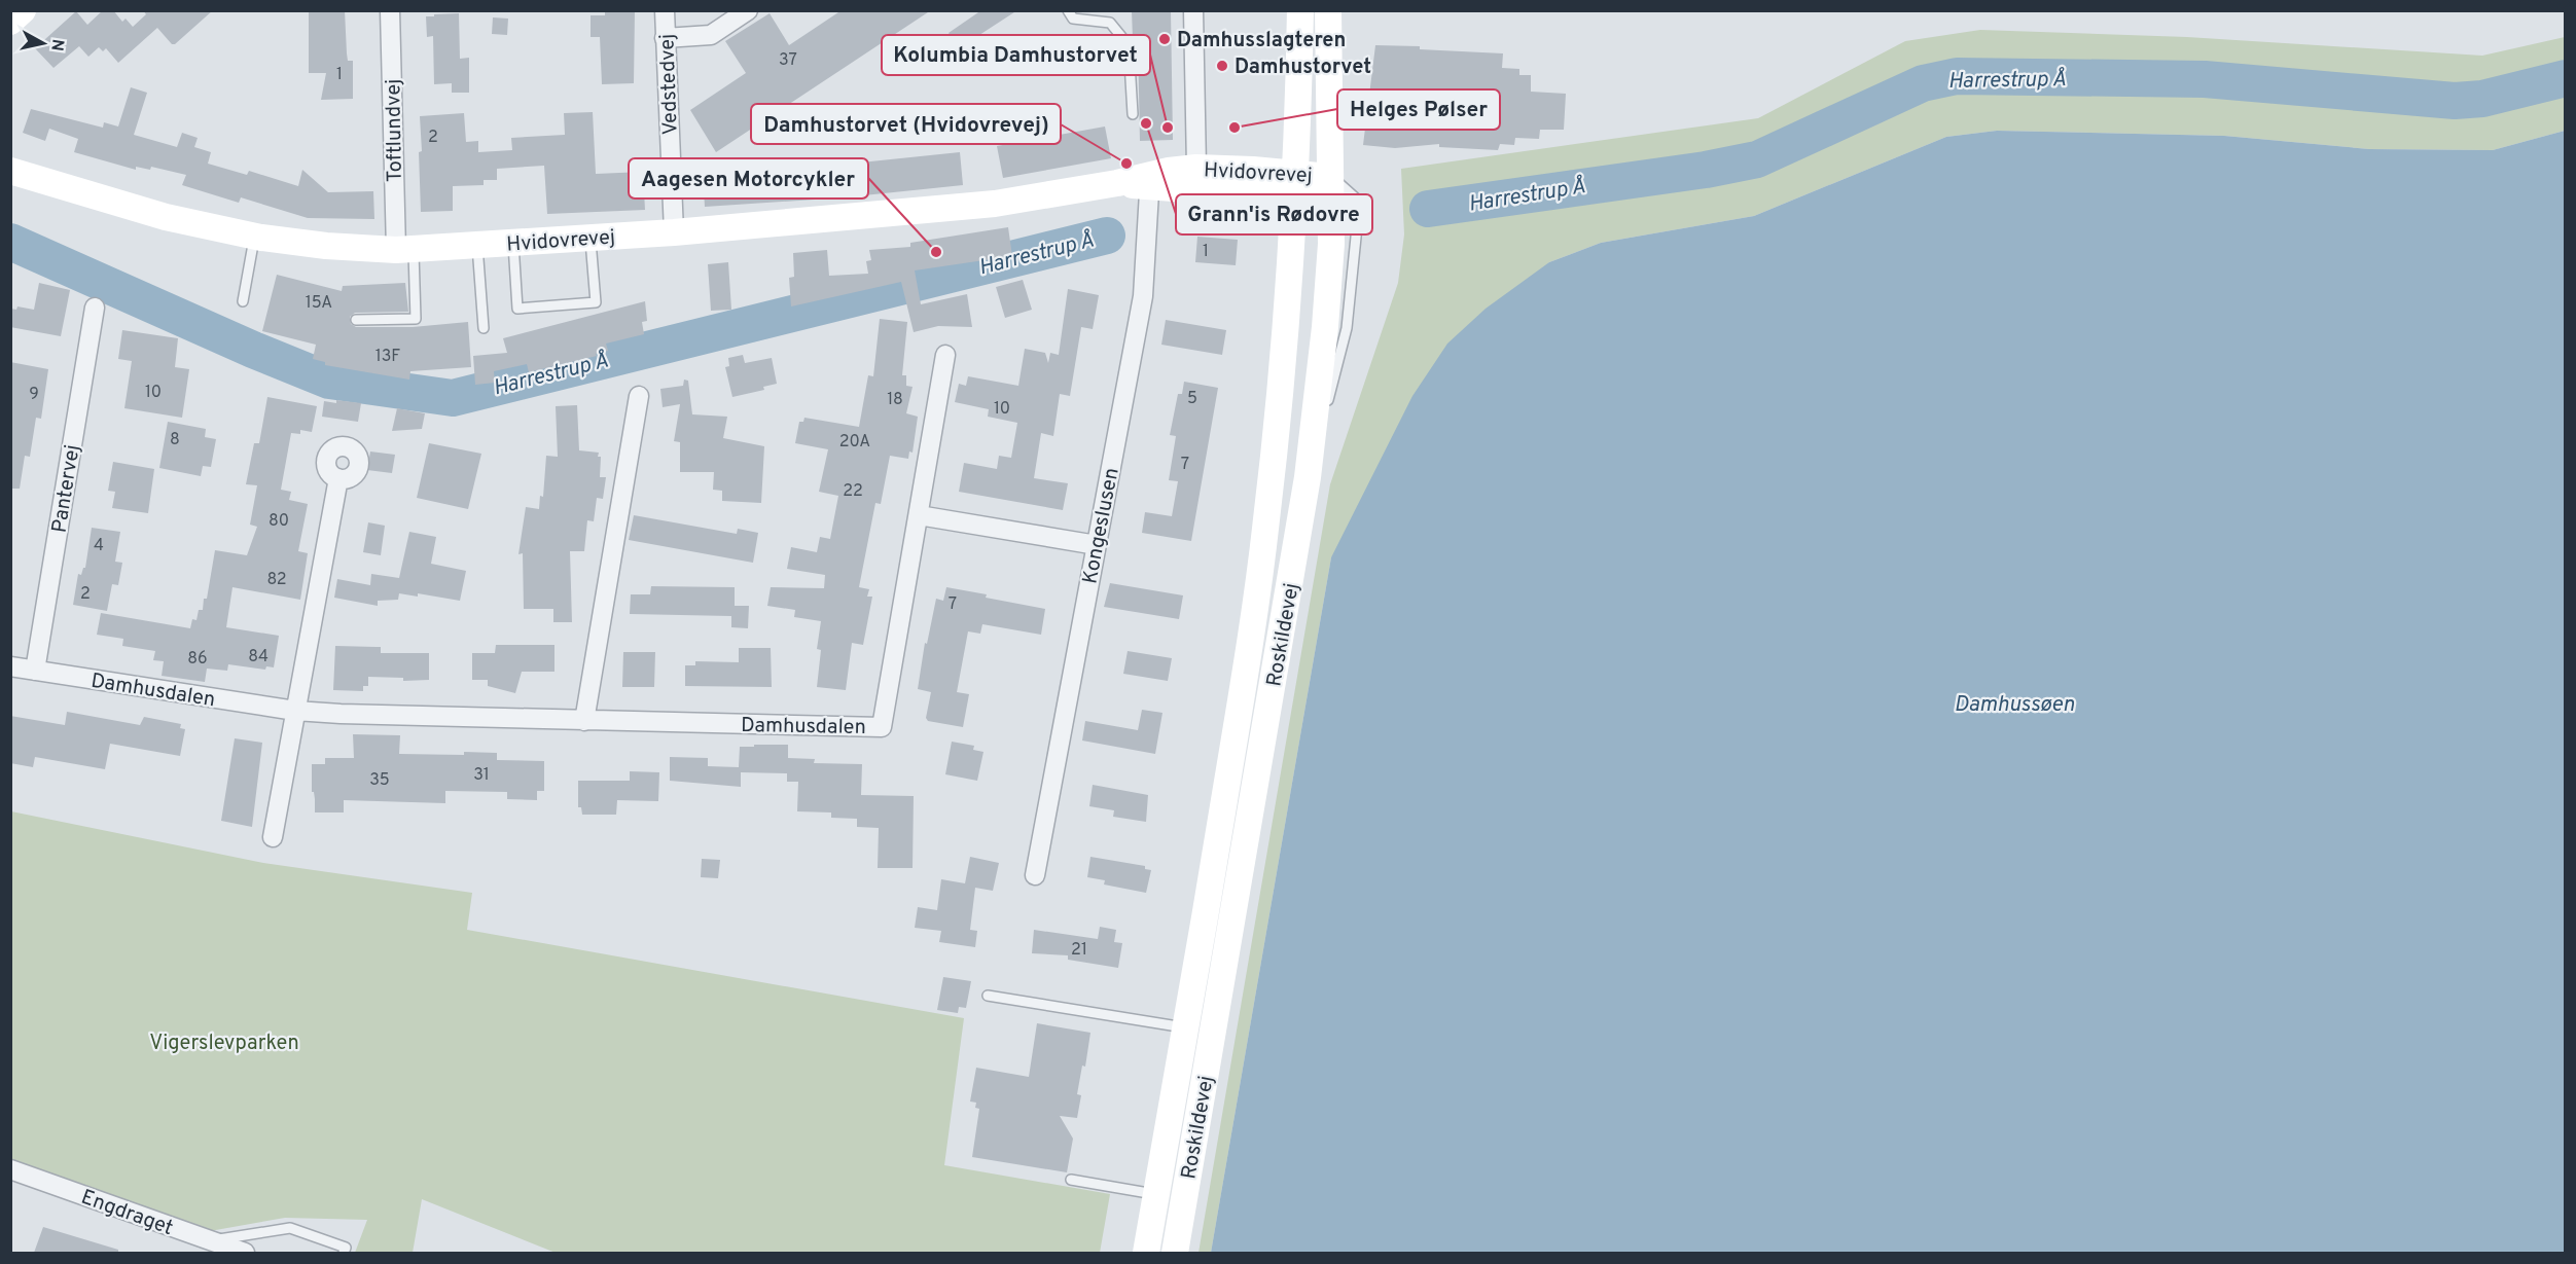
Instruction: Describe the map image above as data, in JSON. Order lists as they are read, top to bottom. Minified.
{"streets":{"main road":["Hvidovrevej","Roskildevej"],"street":["Vedstedvej","Toftlundvej","Pantervej","Kongeslusen","Damhusdalen","Engdraget"]},"crossings":[["Vedstedvej","Hvidovrevej"],["Toftlundvej","Hvidovrevej"],["Hvidovrevej","Kongeslusen"],["Hvidovrevej","Roskildevej"],["Pantervej","Damhusdalen"]],"water":["Harrestrup Å","Damhussøen"],"parks":["Vigerslevparken"],"places":["Damhusslagteren","Damhustorvet","Grann'is Rødovre","Kolumbia Damhustorvet","Helges Pølser","Damhustorvet (Hvidovrevej)","Aagesen Motorcykler"],"house_numbers":["37","1","2","1","15A","13F","10","9","5","18","10","8","20A","7","22","80","4","82","2","7","84","86","31","35","21"],"north":"right"}
